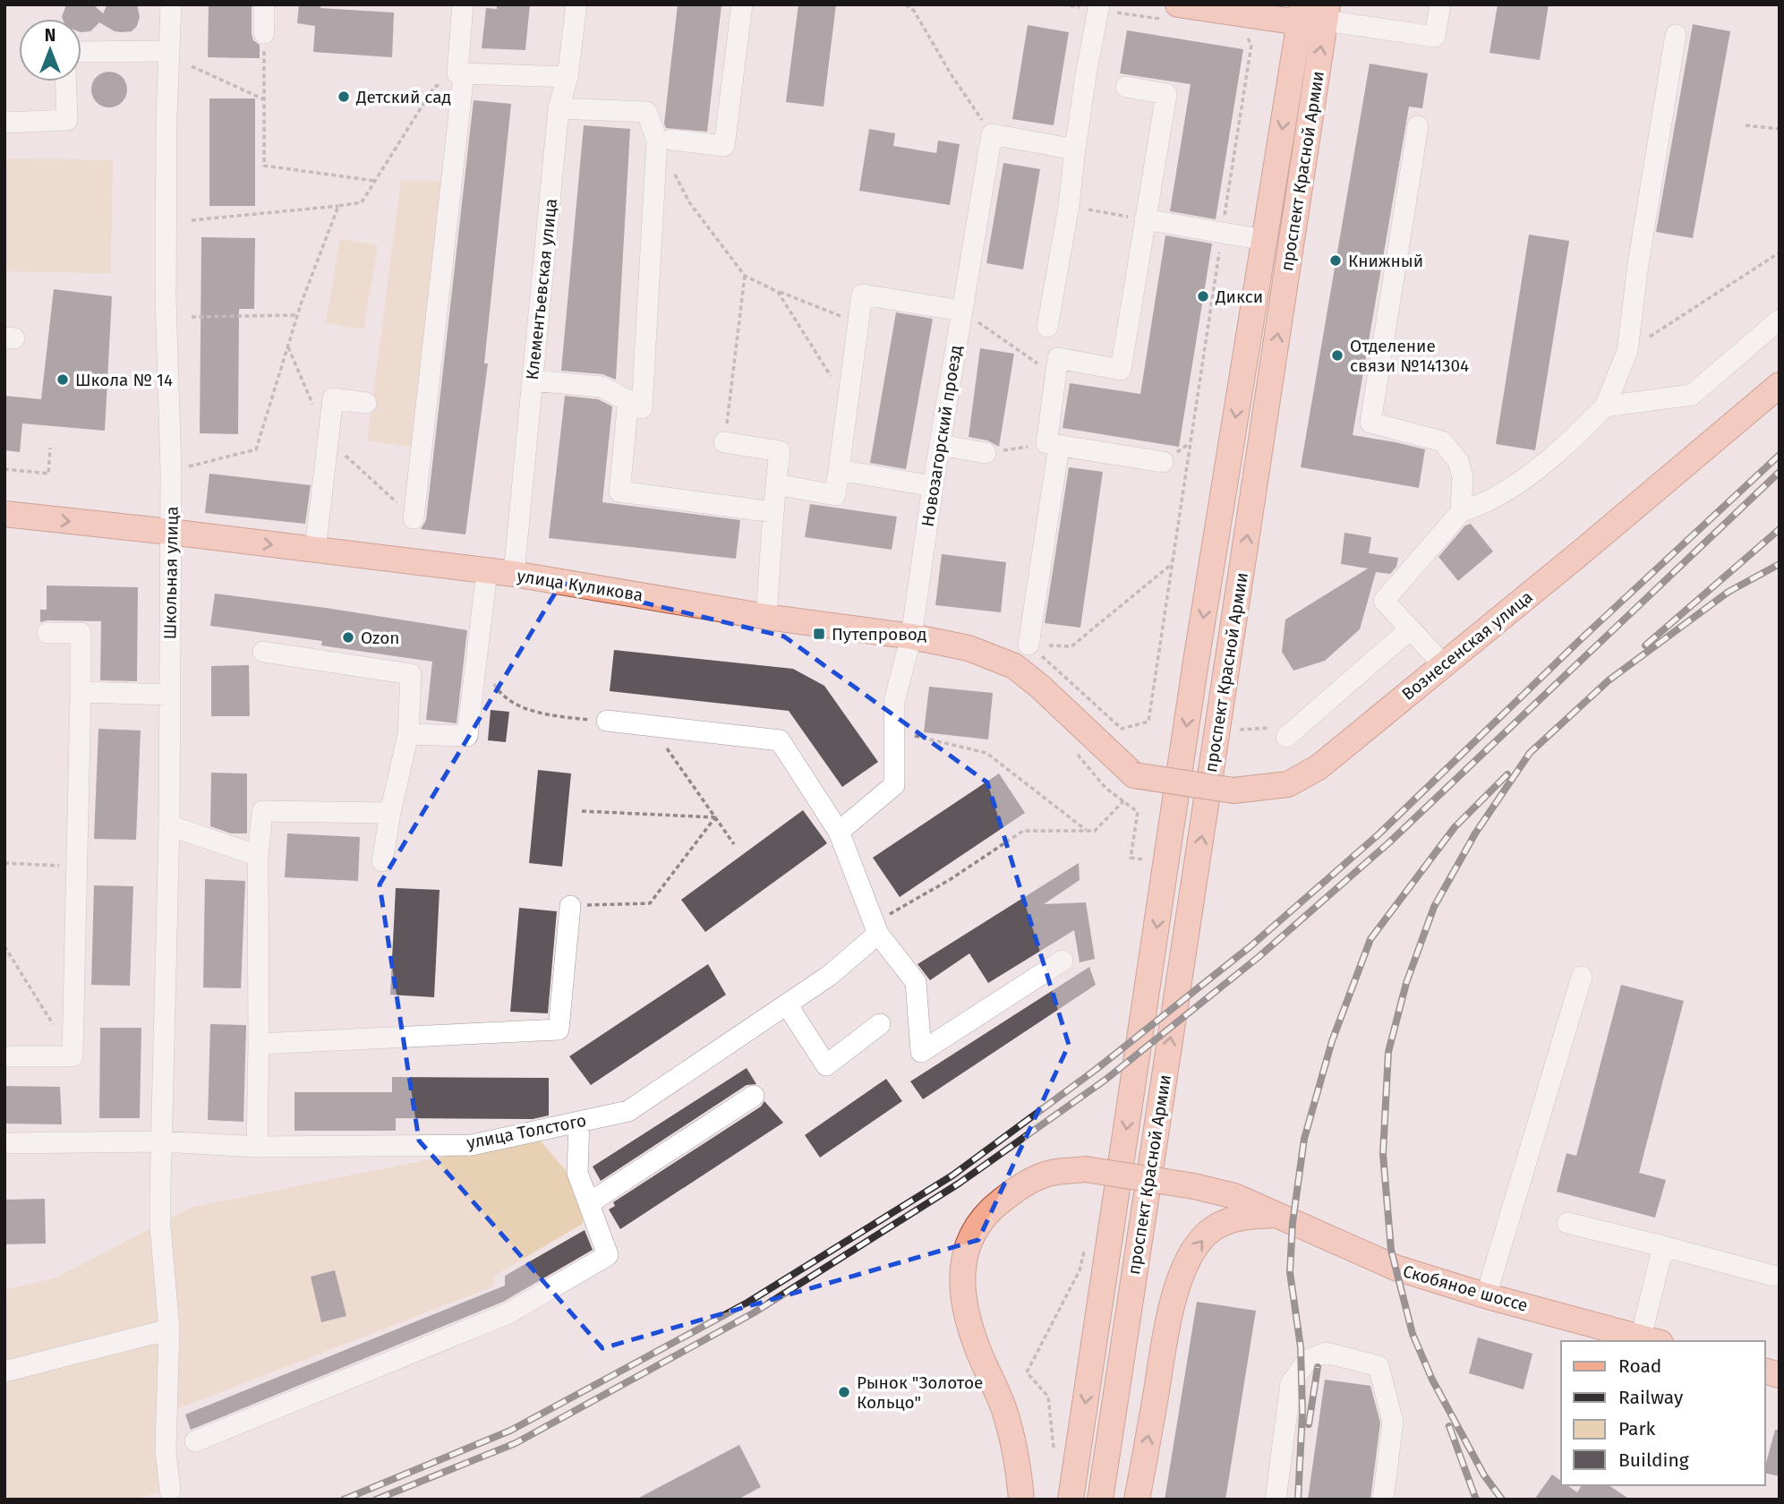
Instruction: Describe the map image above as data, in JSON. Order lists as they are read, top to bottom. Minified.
{"streets":{"main road":["проспект Красной Армии","улица Куликова","Вознесенская улица","Скобяное шоссе"],"street":["Клементьевская улица","Новозагорский проезд","Школьная улица","улица Толстого"]},"crossings":[["Клементьевская улица","улица Куликова"],["Новозагорский проезд","улица Куликова"],["Школьная улица","улица Куликова"],["Школьная улица","улица Толстого"],["улица Куликова","Вознесенская улица"]],"places":{"other":["Детский сад","Книжный","Дикси","Отделение связи №141304","Школа № 14","Ozon","Рынок \"Золотое Кольцо\""],"transit":["Путепровод"]},"legend":["Road","Railway","Park","Building"],"north":"top"}
